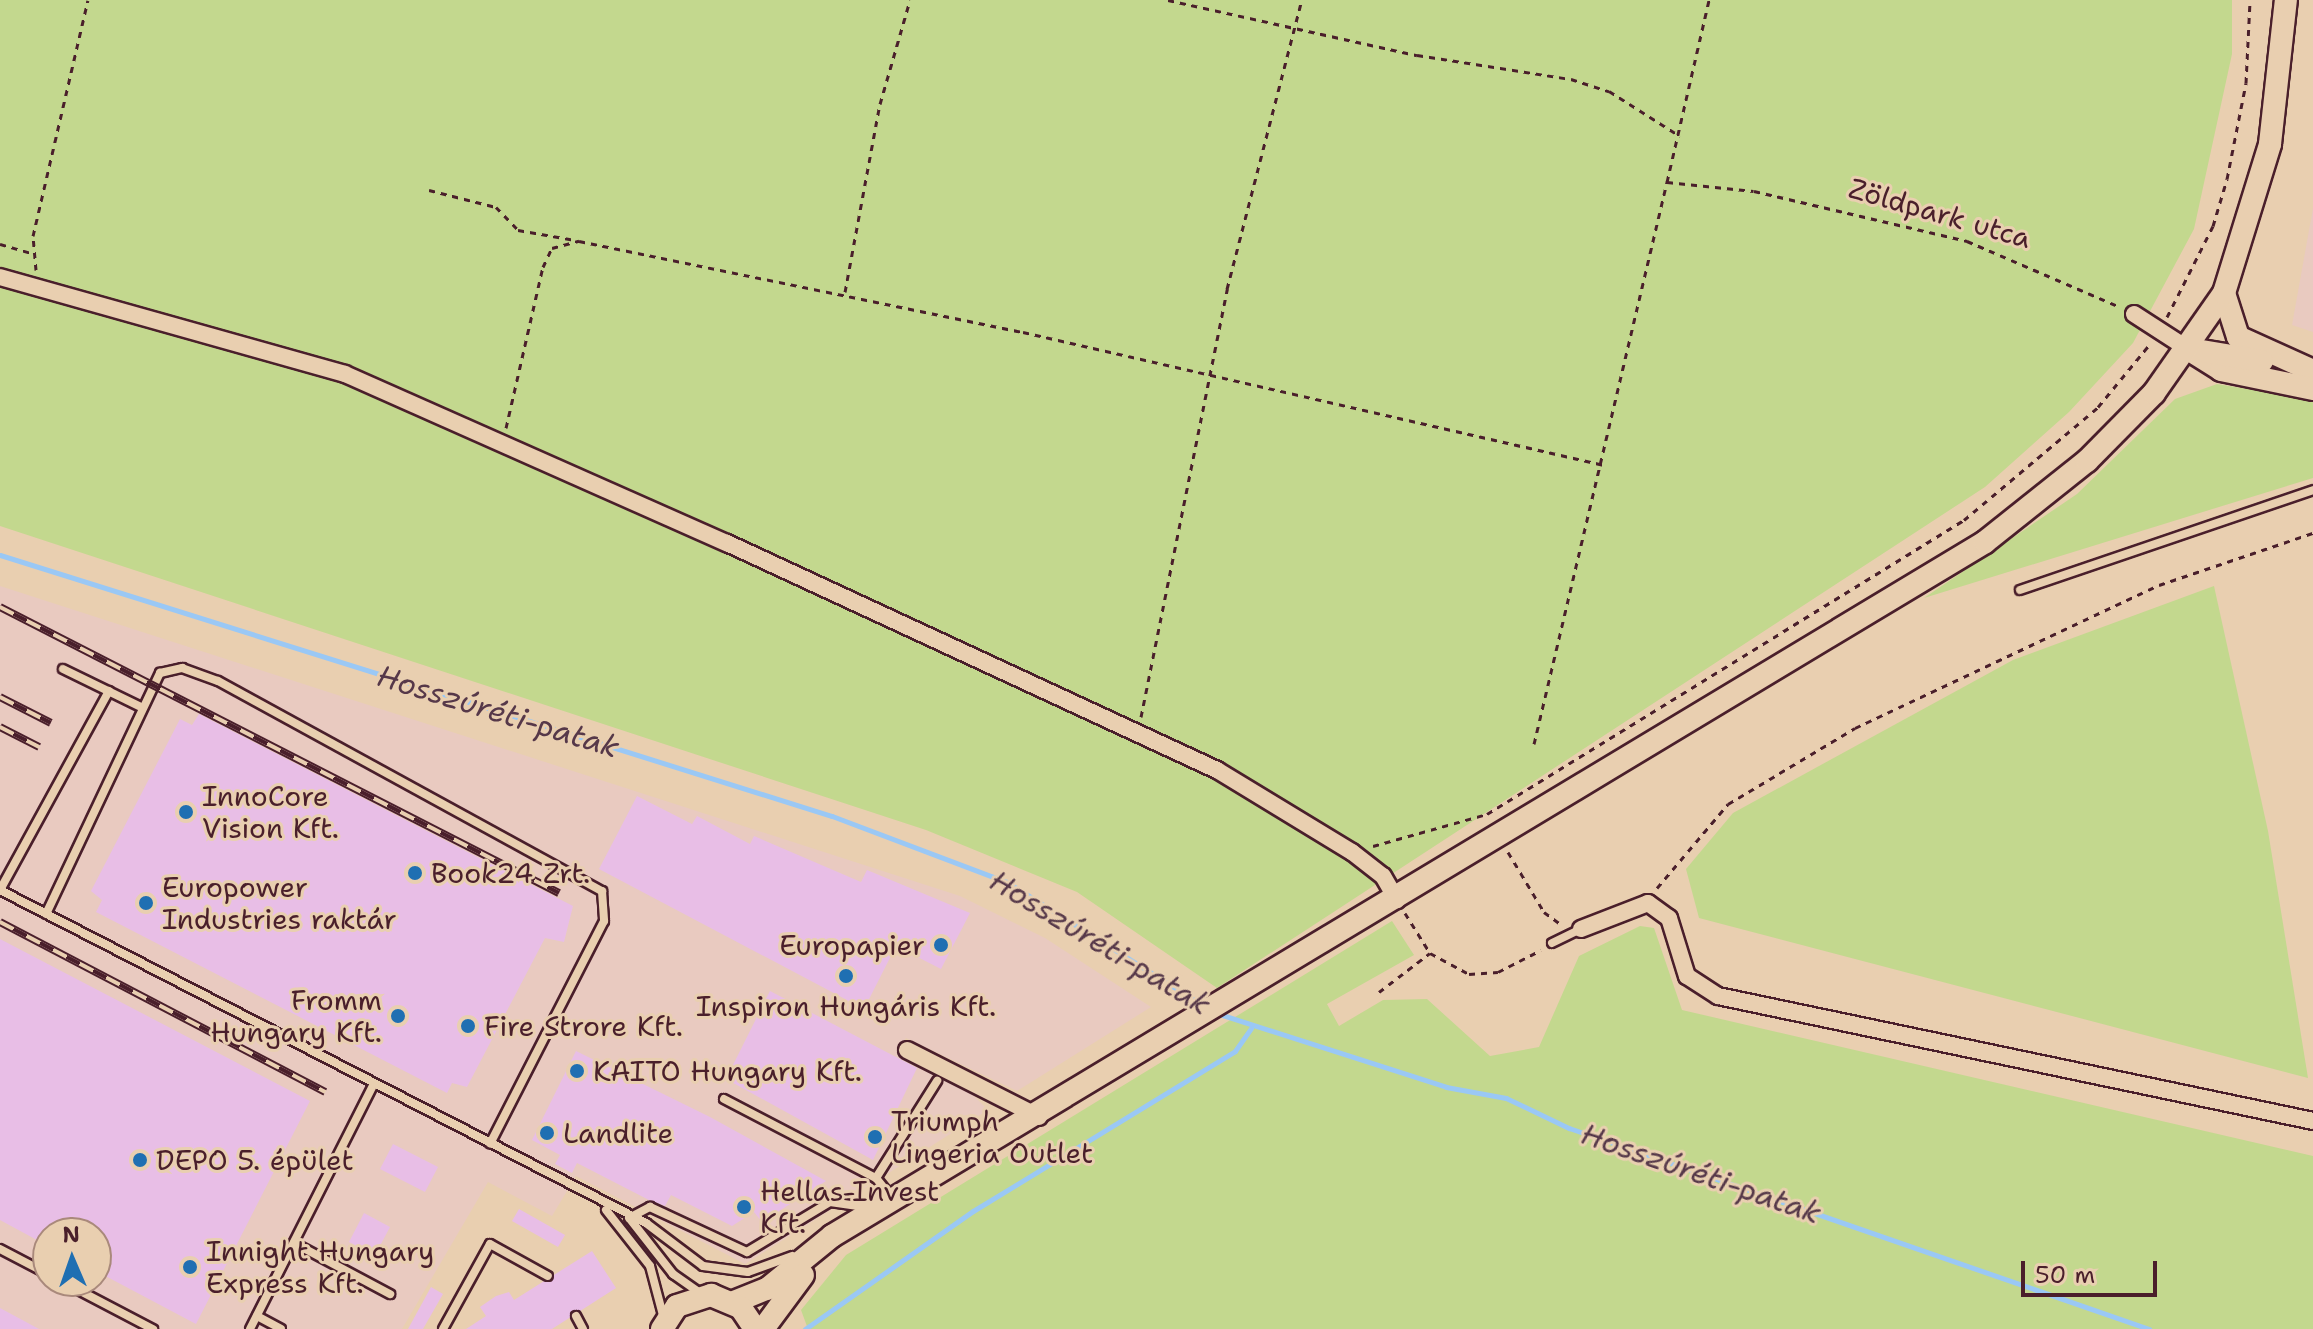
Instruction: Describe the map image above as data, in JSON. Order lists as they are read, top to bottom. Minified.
{"streets":{"path":["Zöldpark utca"]},"water":["Hosszúréti-patak"],"places":["InnoCore Vision Kft.","Book24 Zrt.","Europower Industries raktár","Europapier","Inspiron Hungáris Kft.","Fromm Hungary Kft.","Fire Strore Kft.","KAITO Hungary Kft.","Landlite","Triumph Lingeria Outlet","DEPO 5. épület","Hellas-Invest Kft.","Innight Hungary Express Kft."],"scale_bar":"50 m","north":"top"}
